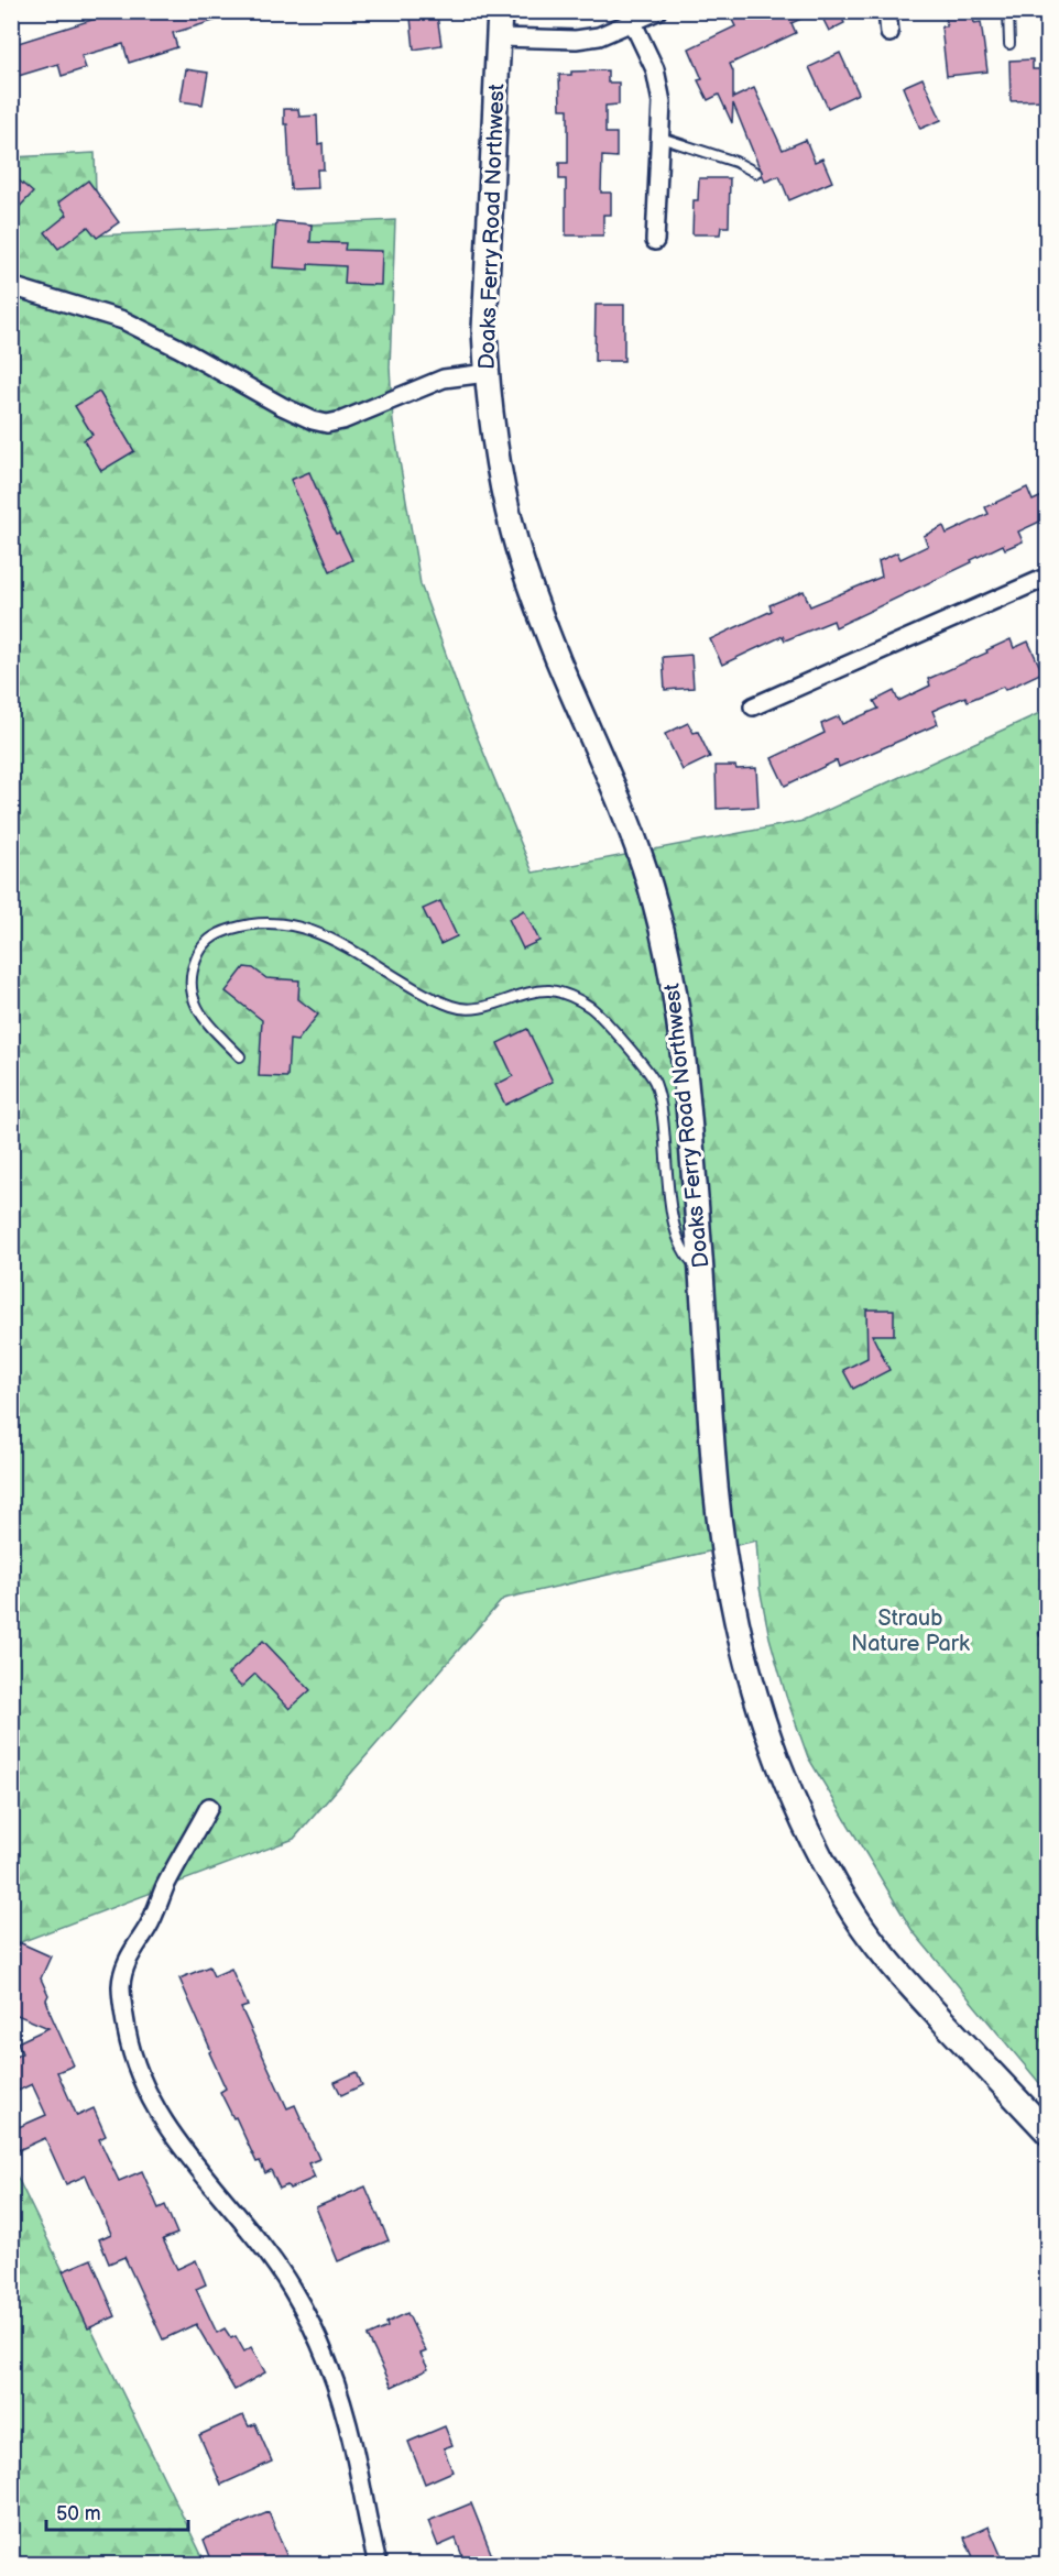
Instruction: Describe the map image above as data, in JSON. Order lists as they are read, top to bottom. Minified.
{"streets":{"main road":["Doaks Ferry Road Northwest"]},"parks":["Straub Nature Park"],"scale_bar":"50 m"}
